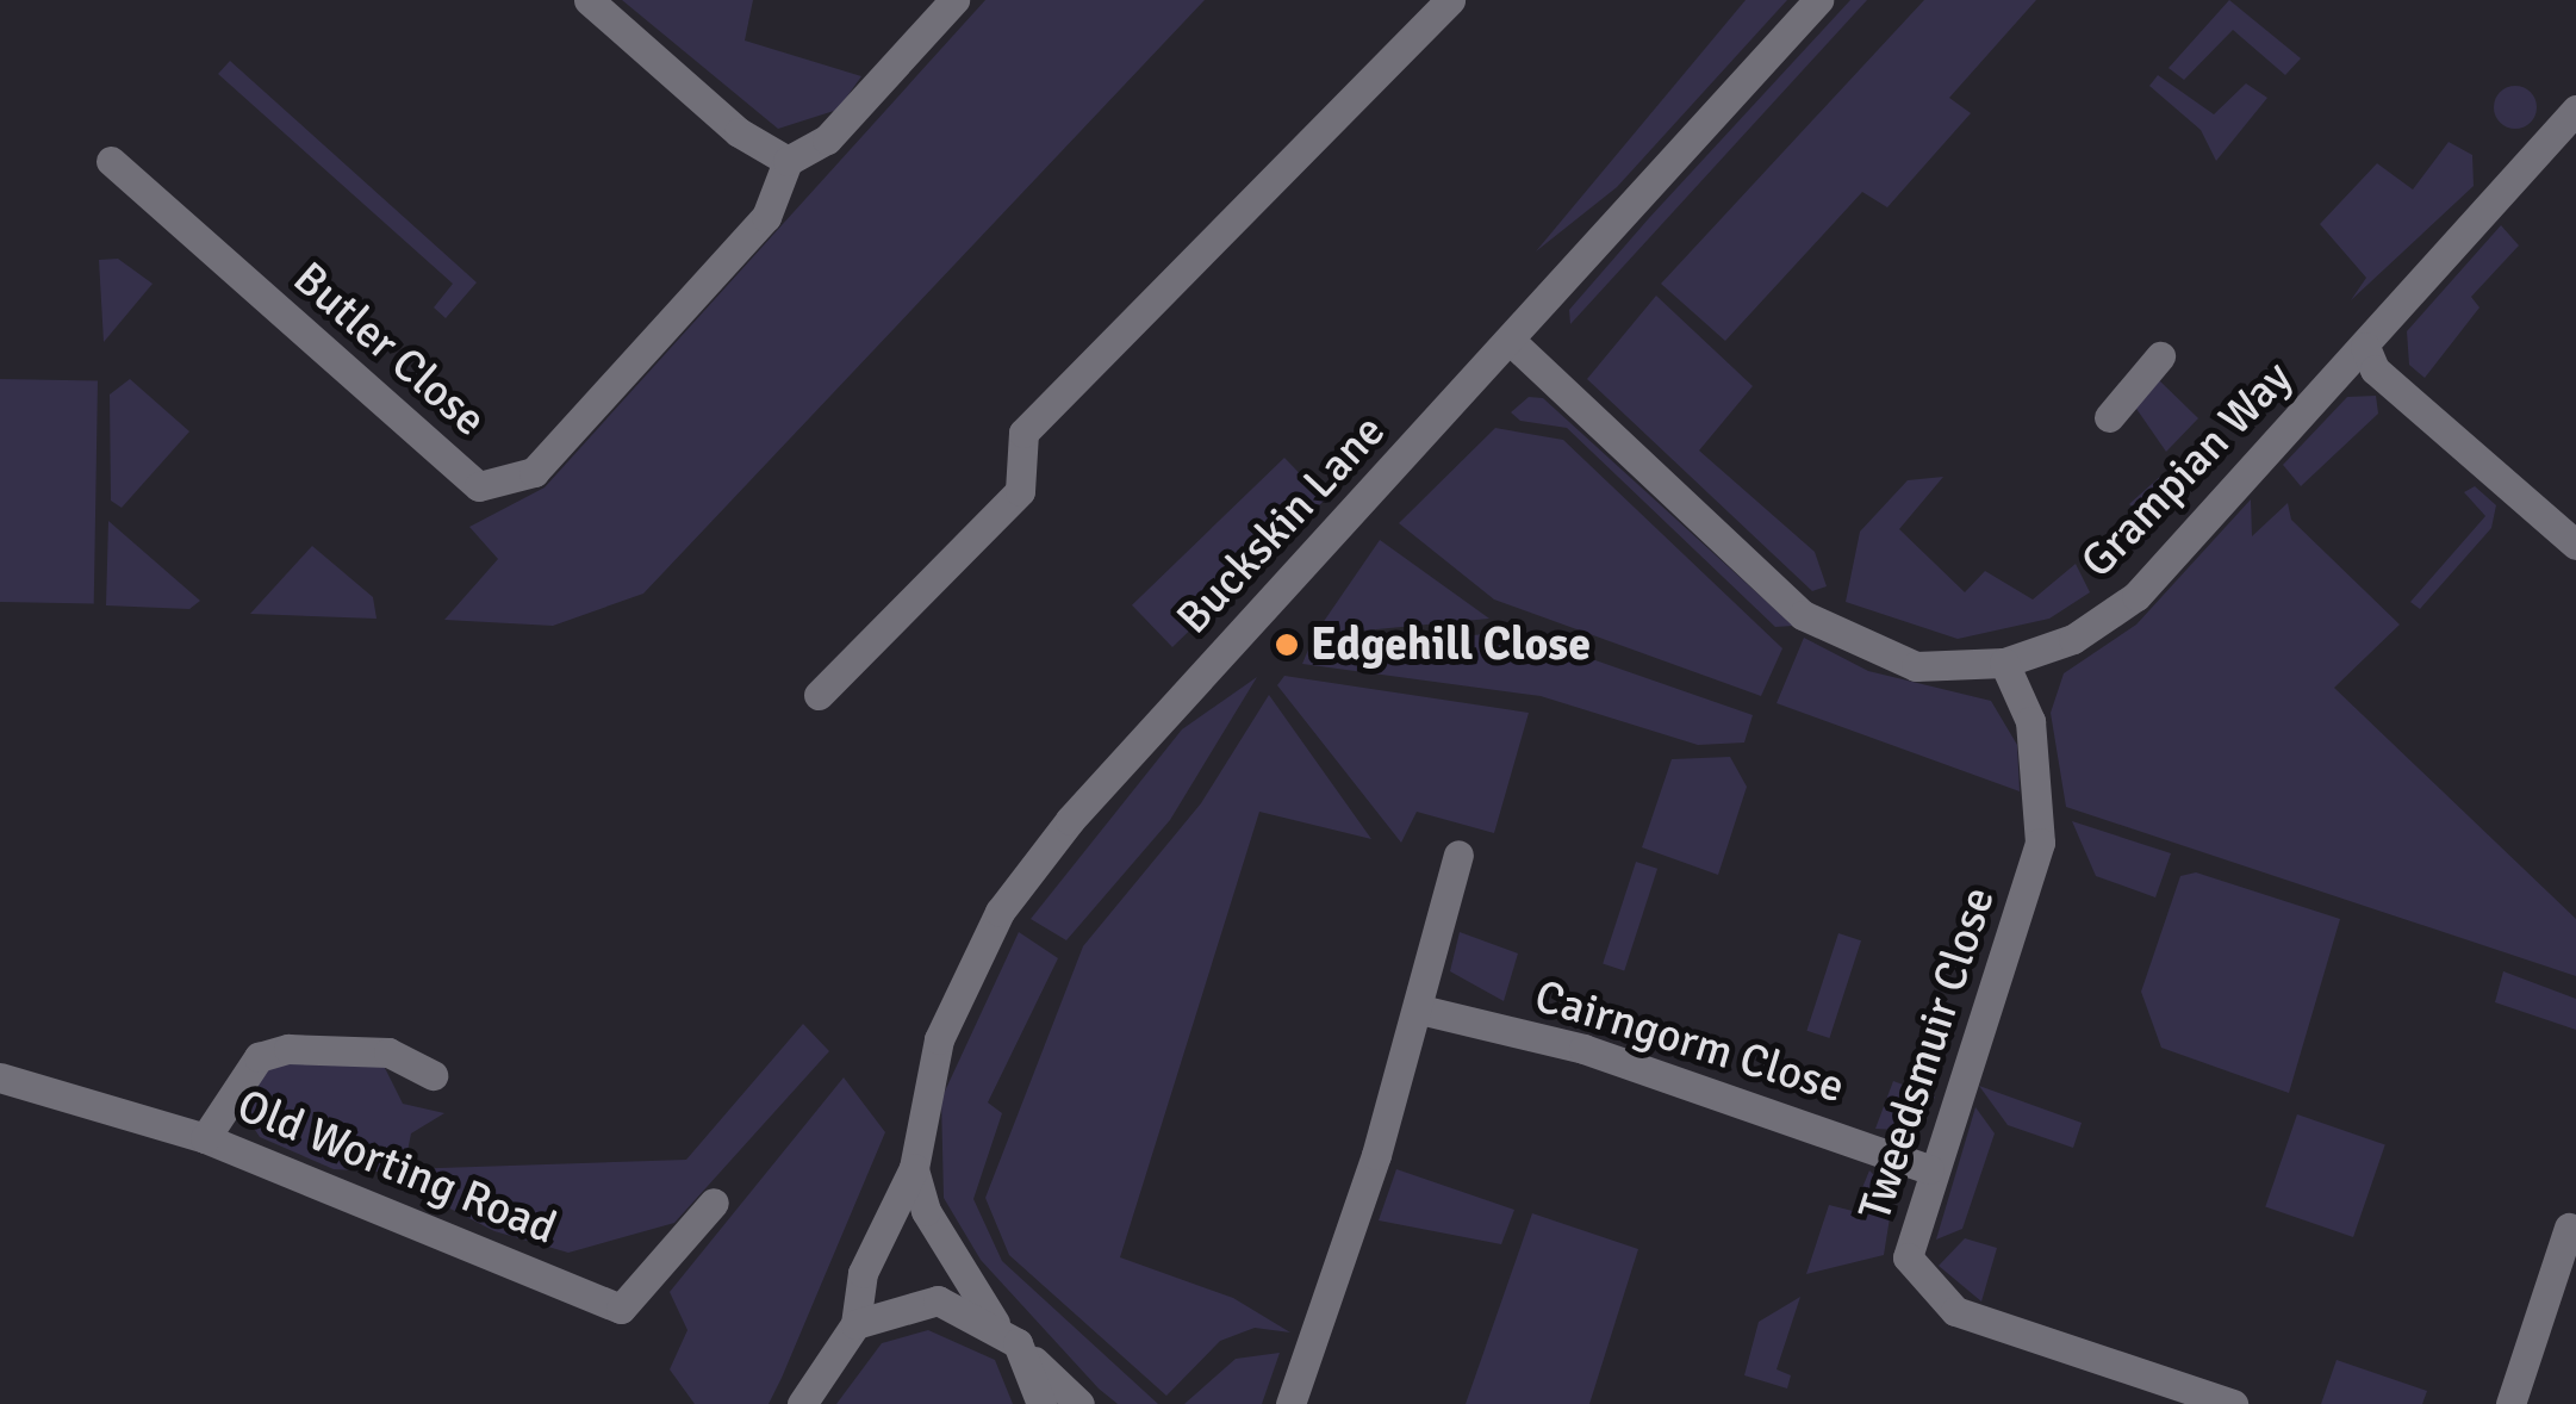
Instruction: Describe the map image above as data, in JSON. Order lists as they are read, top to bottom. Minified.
{"streets":{"street":["Butler Close","Grampian Way","Buckskin Lane","Cairngorm Close","Tweedsmuir Close","Old Worting Road"]},"crossings":[["Grampian Way","Buckskin Lane"],["Grampian Way","Tweedsmuir Close"],["Cairngorm Close","Tweedsmuir Close"]],"places":["Edgehill Close"]}
